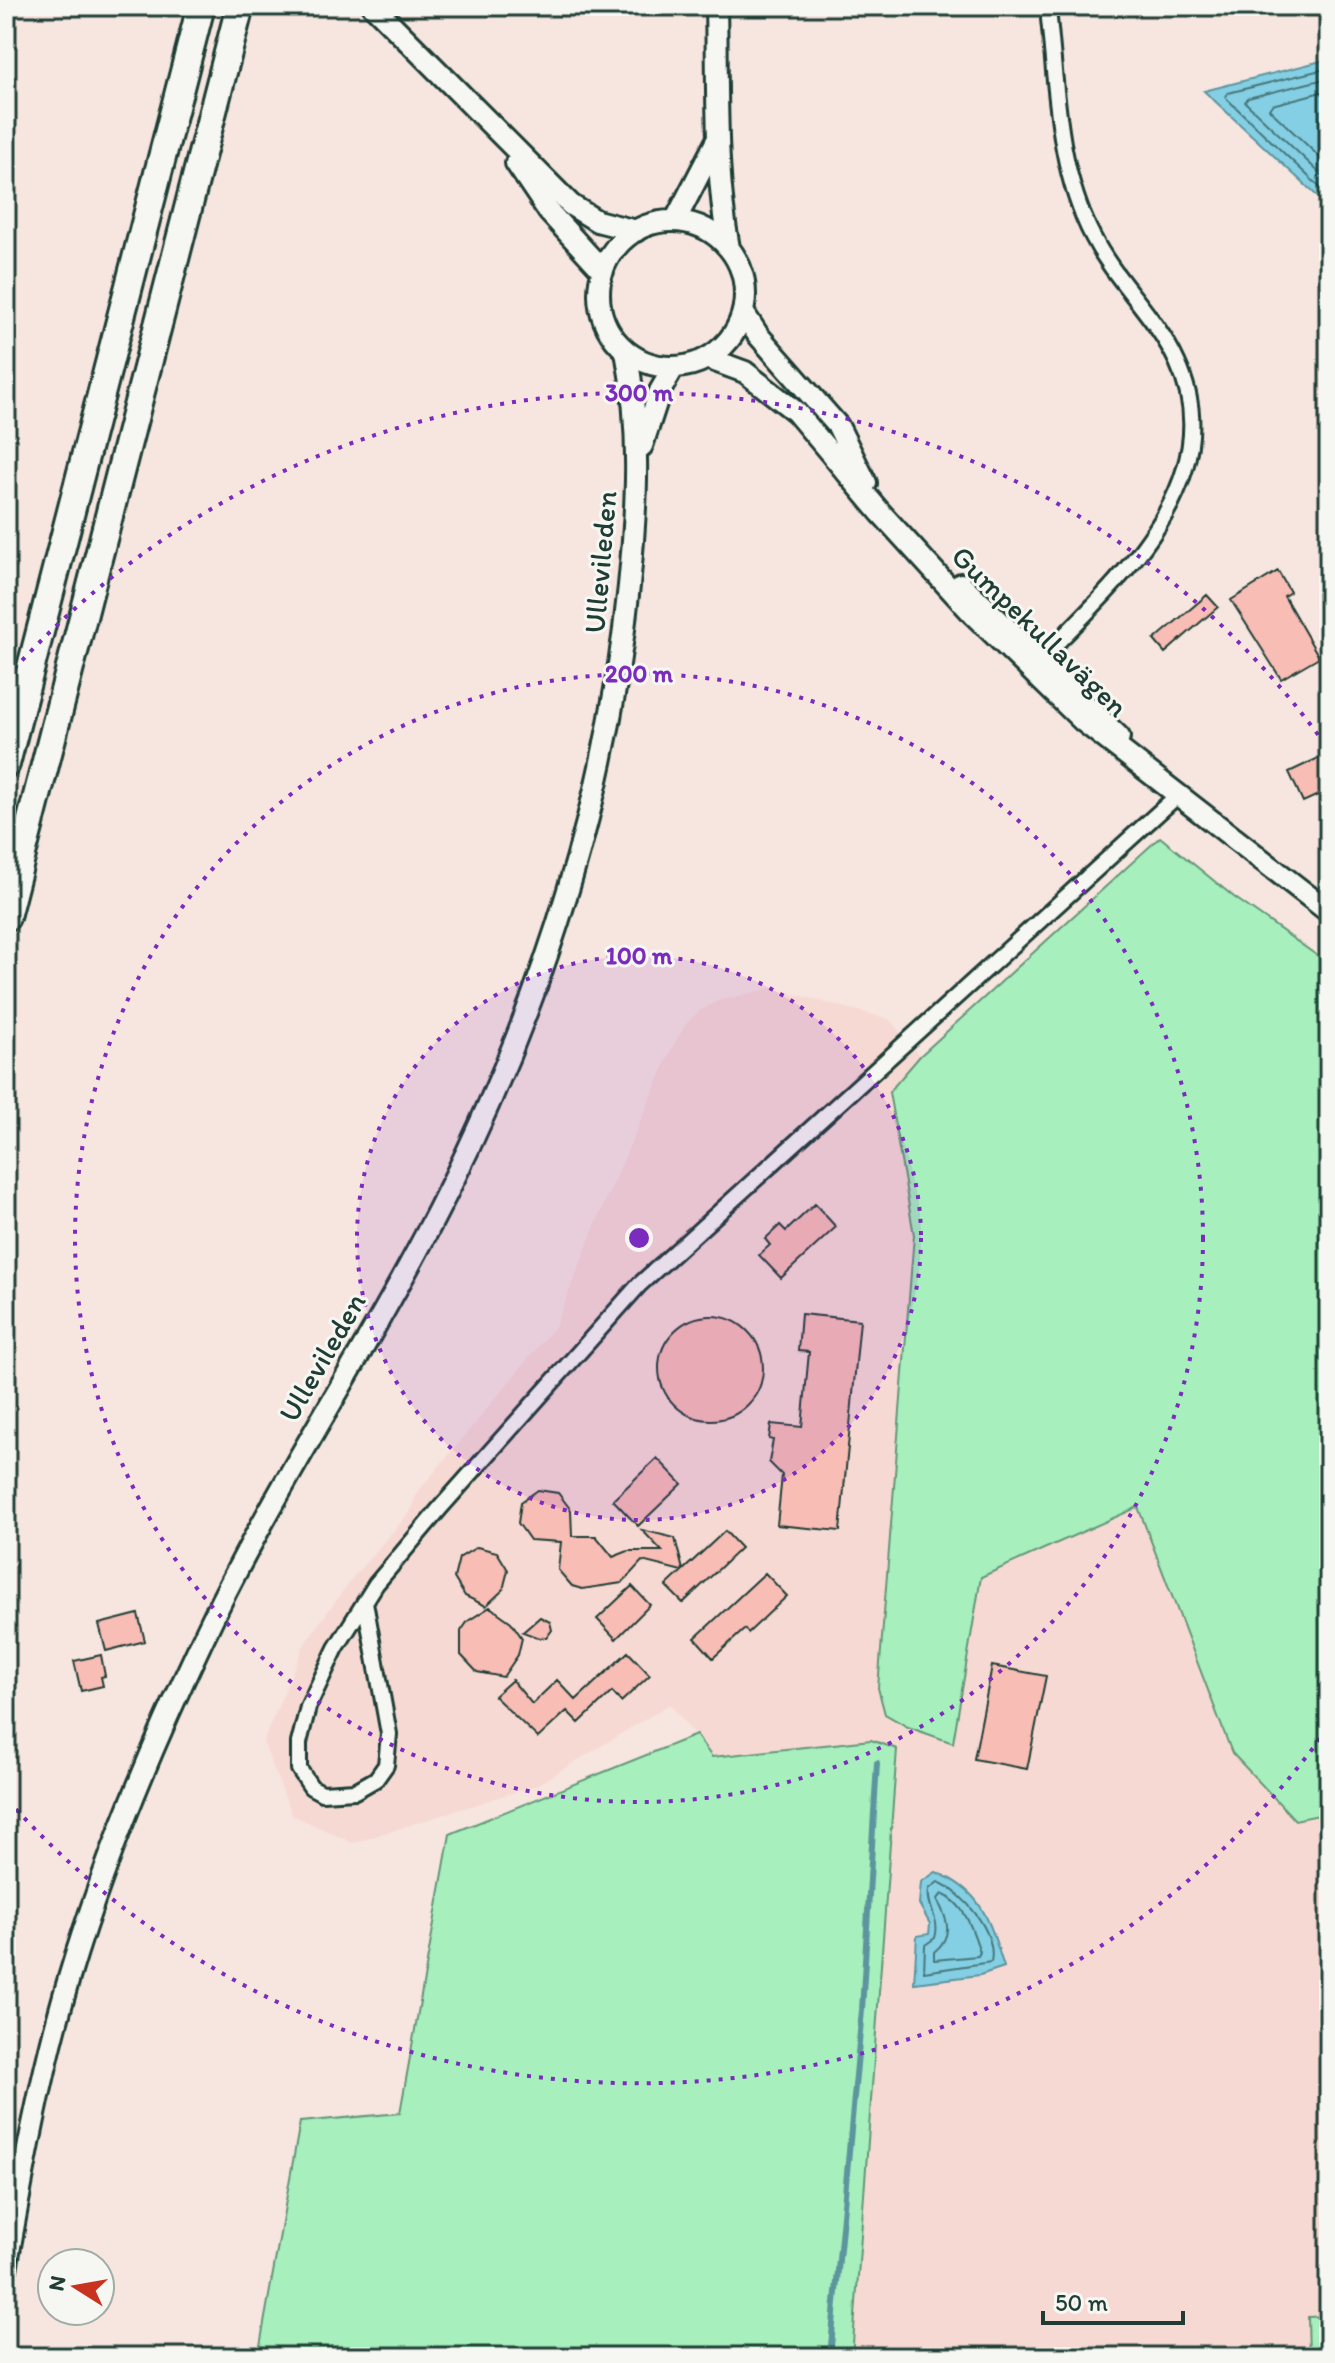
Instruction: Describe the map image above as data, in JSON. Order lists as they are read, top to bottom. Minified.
{"streets":{"main road":["Ullevileden","Gumpekullavägen"]},"crossings":[["Ullevileden","Gumpekullavägen"]],"scale_bar":"50 m","north":"left","rings":["300 m","200 m","100 m"]}
